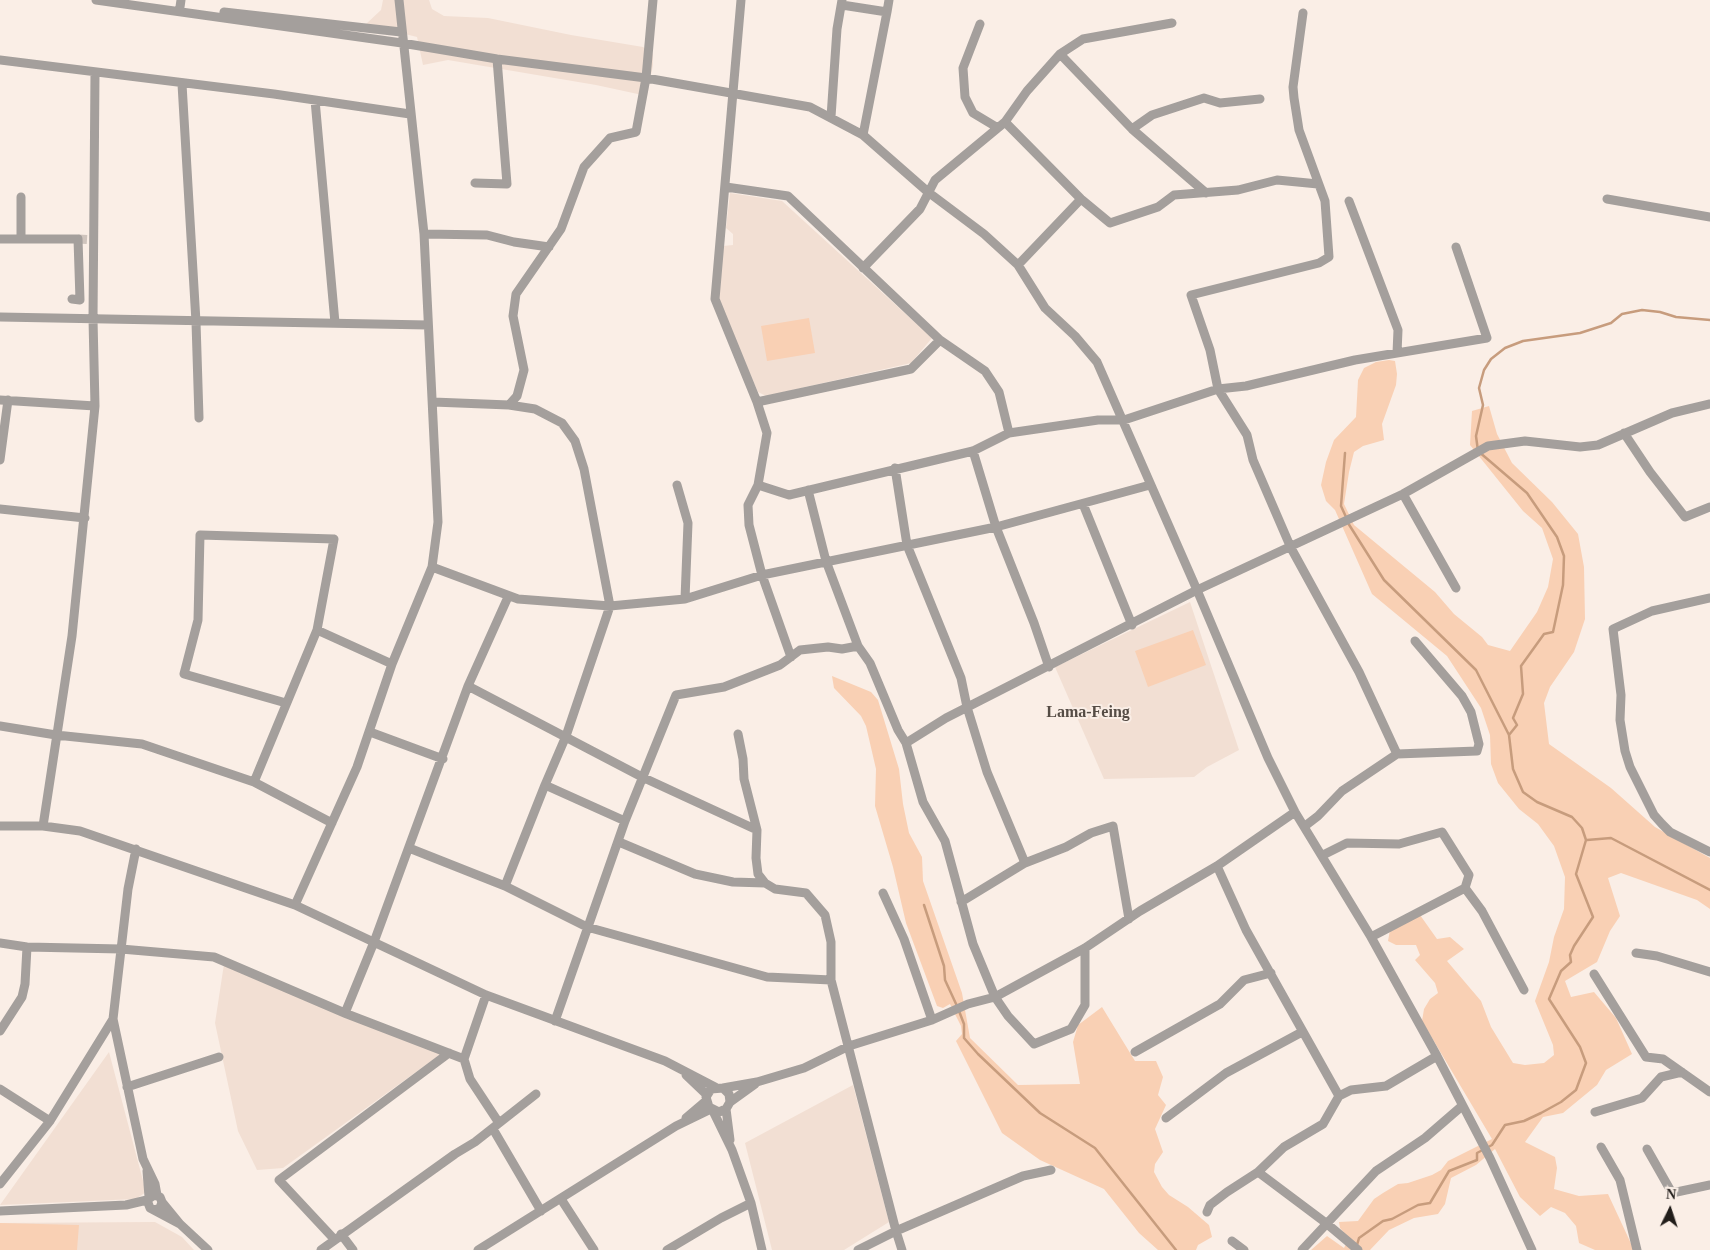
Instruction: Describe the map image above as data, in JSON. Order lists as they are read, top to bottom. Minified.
{"districts":["Lama-Feing"],"north":"top"}
